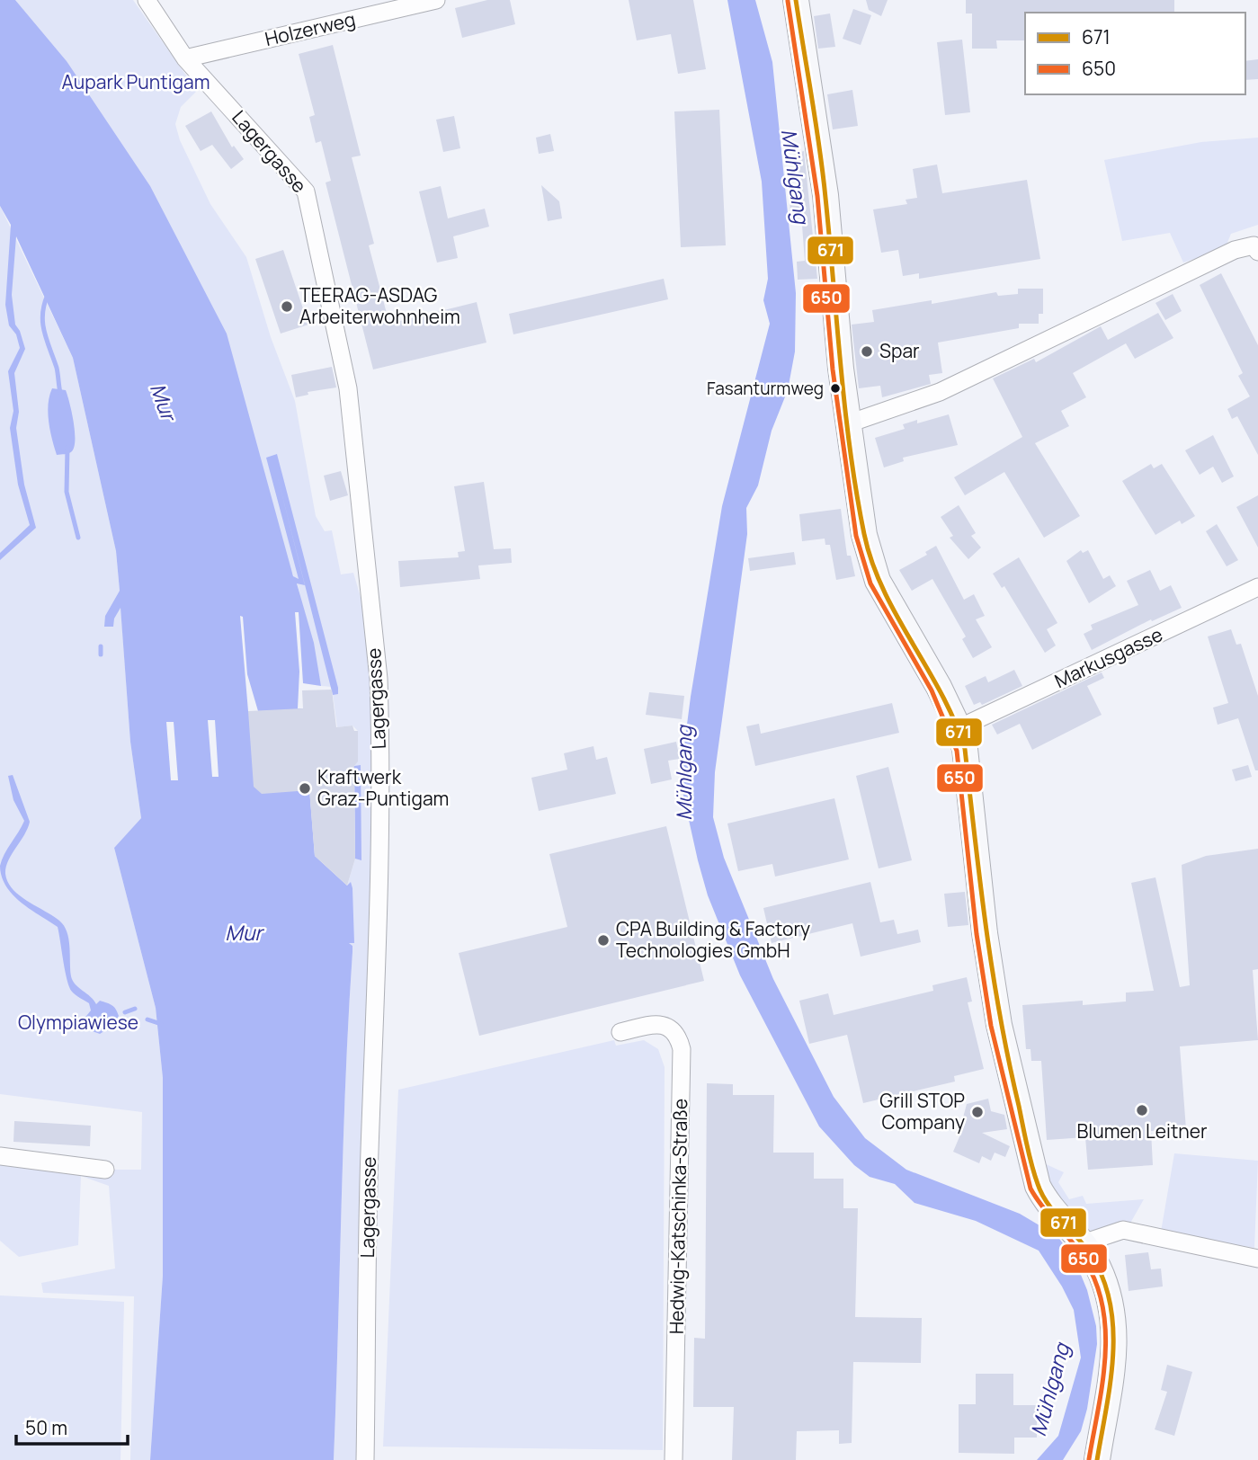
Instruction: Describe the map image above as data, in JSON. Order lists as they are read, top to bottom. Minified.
{"streets":{"street":["Holzerweg","Lagergasse","Markusgasse","Hedwig-Katschinka-Straße"]},"crossings":[["Holzerweg","Lagergasse"]],"water":["Mühlgang","Mur"],"parks":["Aupark Puntigam","Olympiawiese"],"places":["TEERAG-ASDAG Arbeiterwohnheim","Spar","Fasanturmweg","Kraftwerk Graz-Puntigam","CPA Building & Factory Technologies GmbH","Blumen Leitner","Grill STOP Company"],"lines":["transit line 671","transit line 650"],"legend":["671","650"],"scale_bar":"50 m"}
